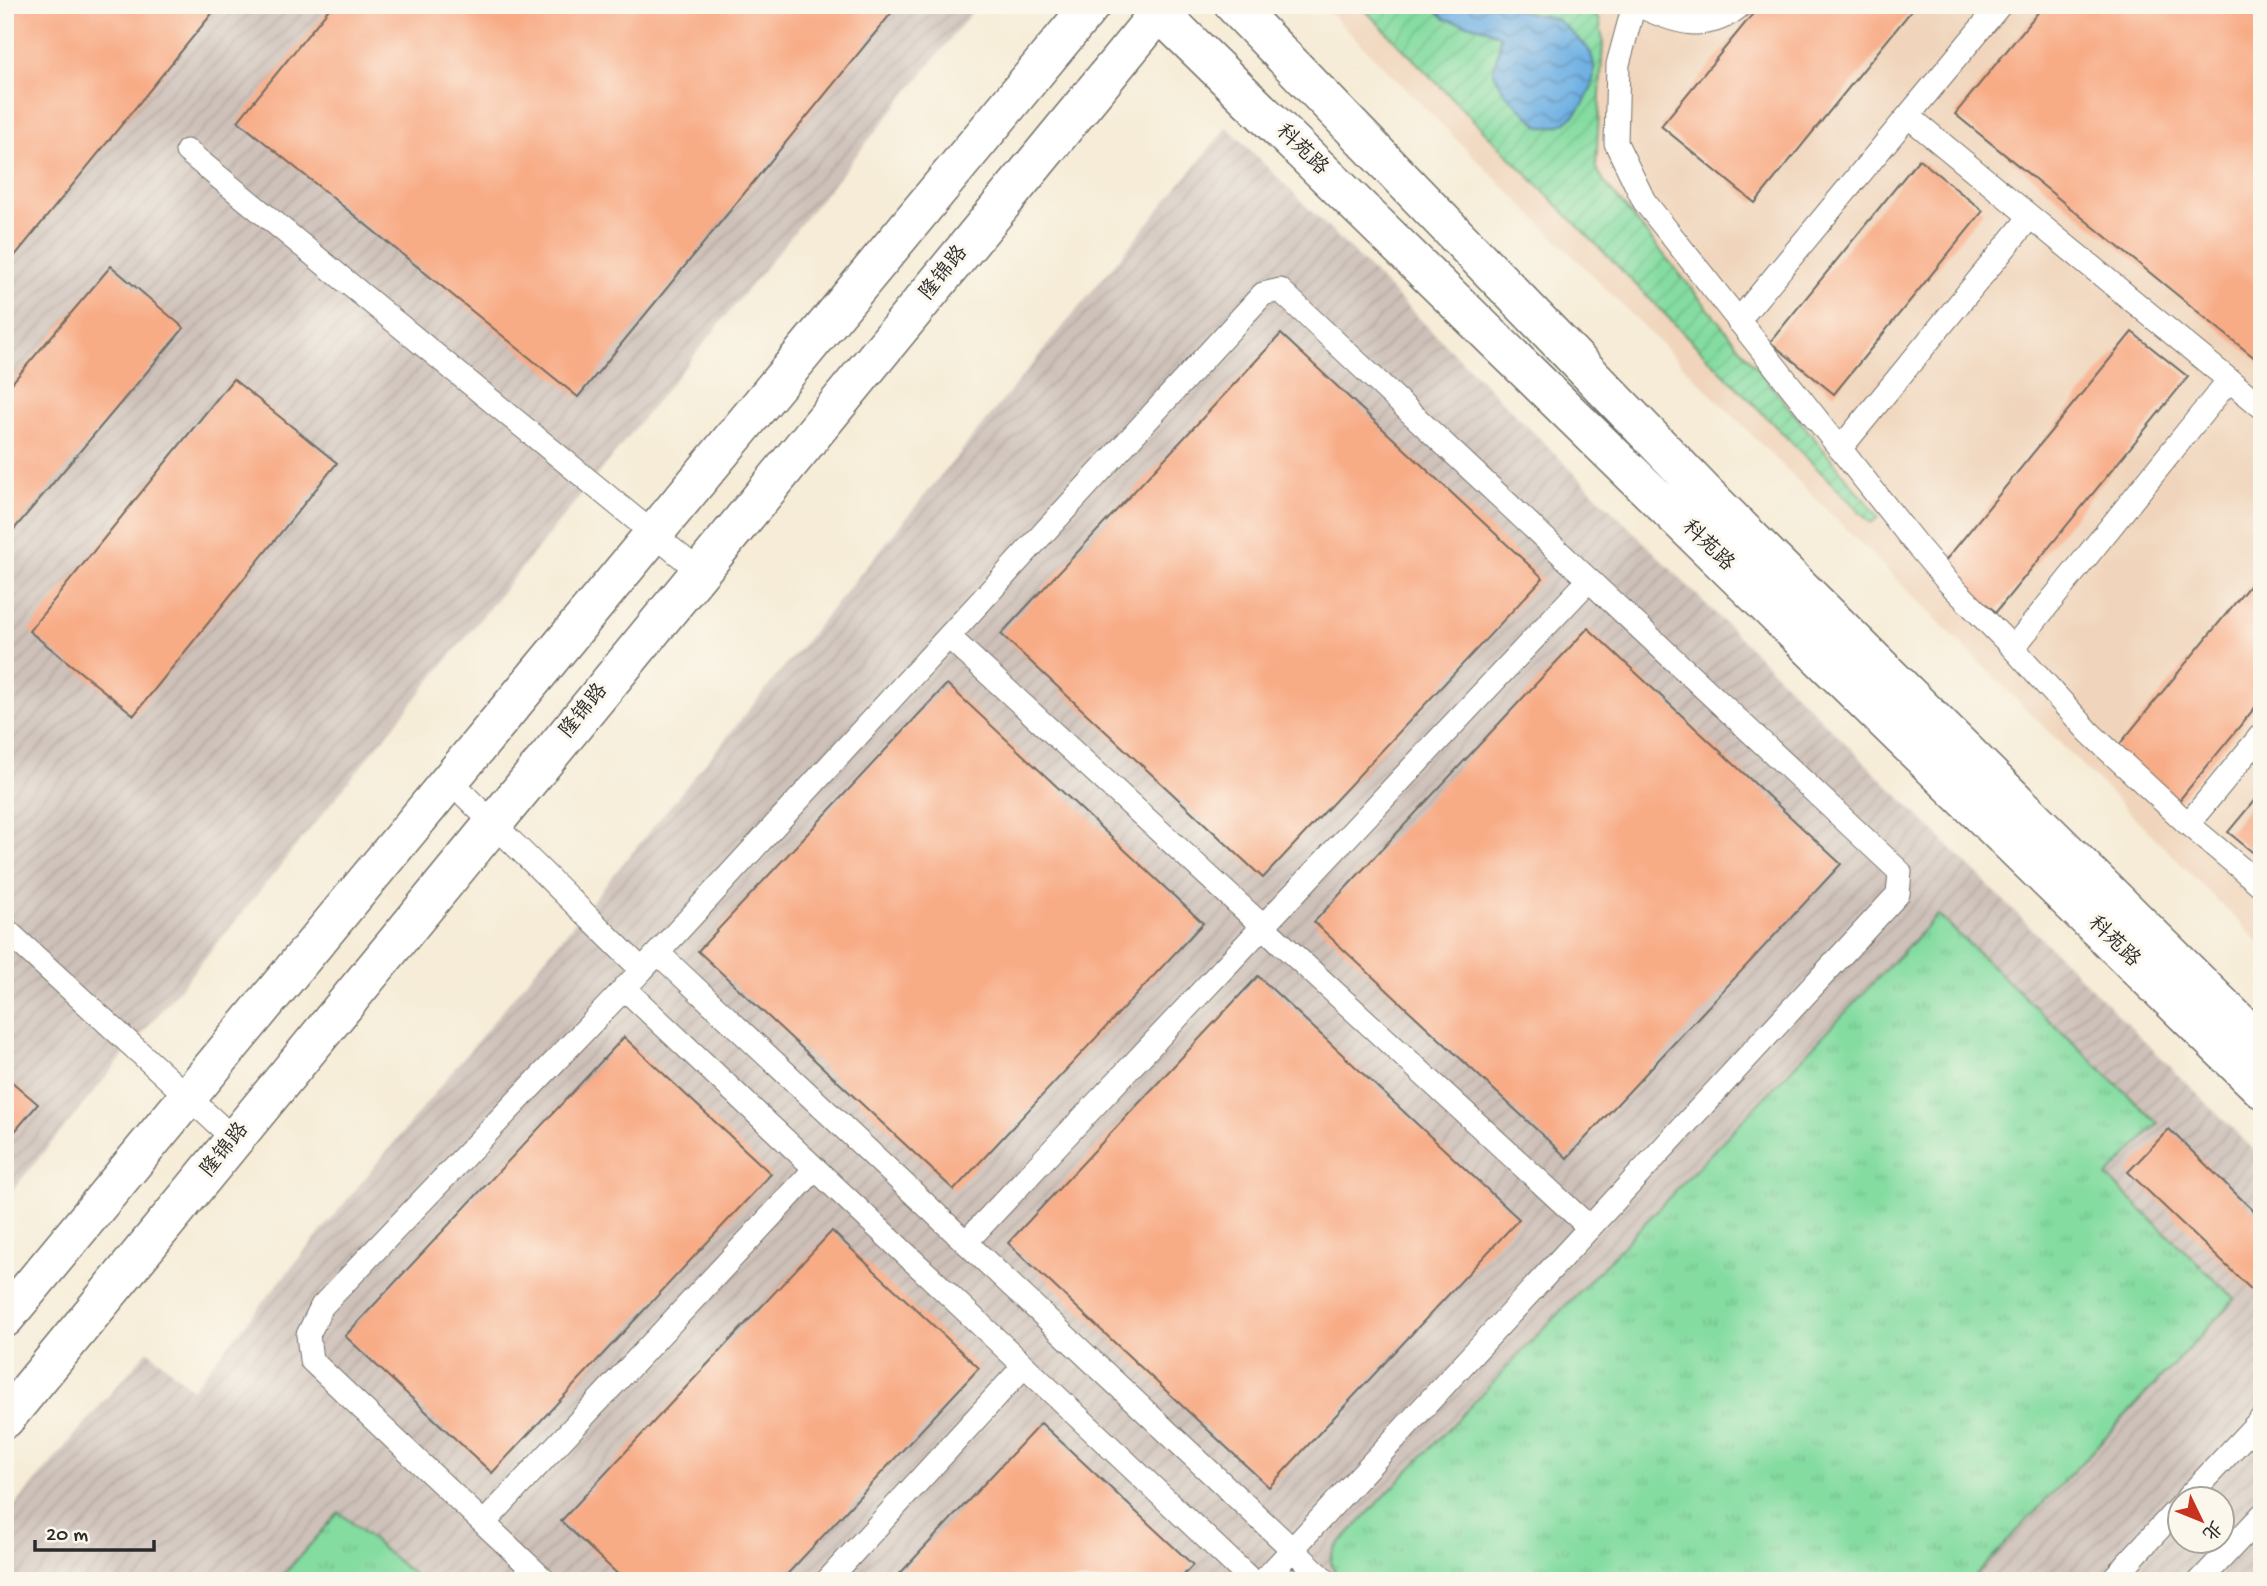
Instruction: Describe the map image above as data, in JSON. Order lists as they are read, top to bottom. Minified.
{"streets":{"main road":["科苑路","隆锦路"]},"crossings":[["科苑路","隆锦路"]],"scale_bar":"20 m","north":"bottom right"}
